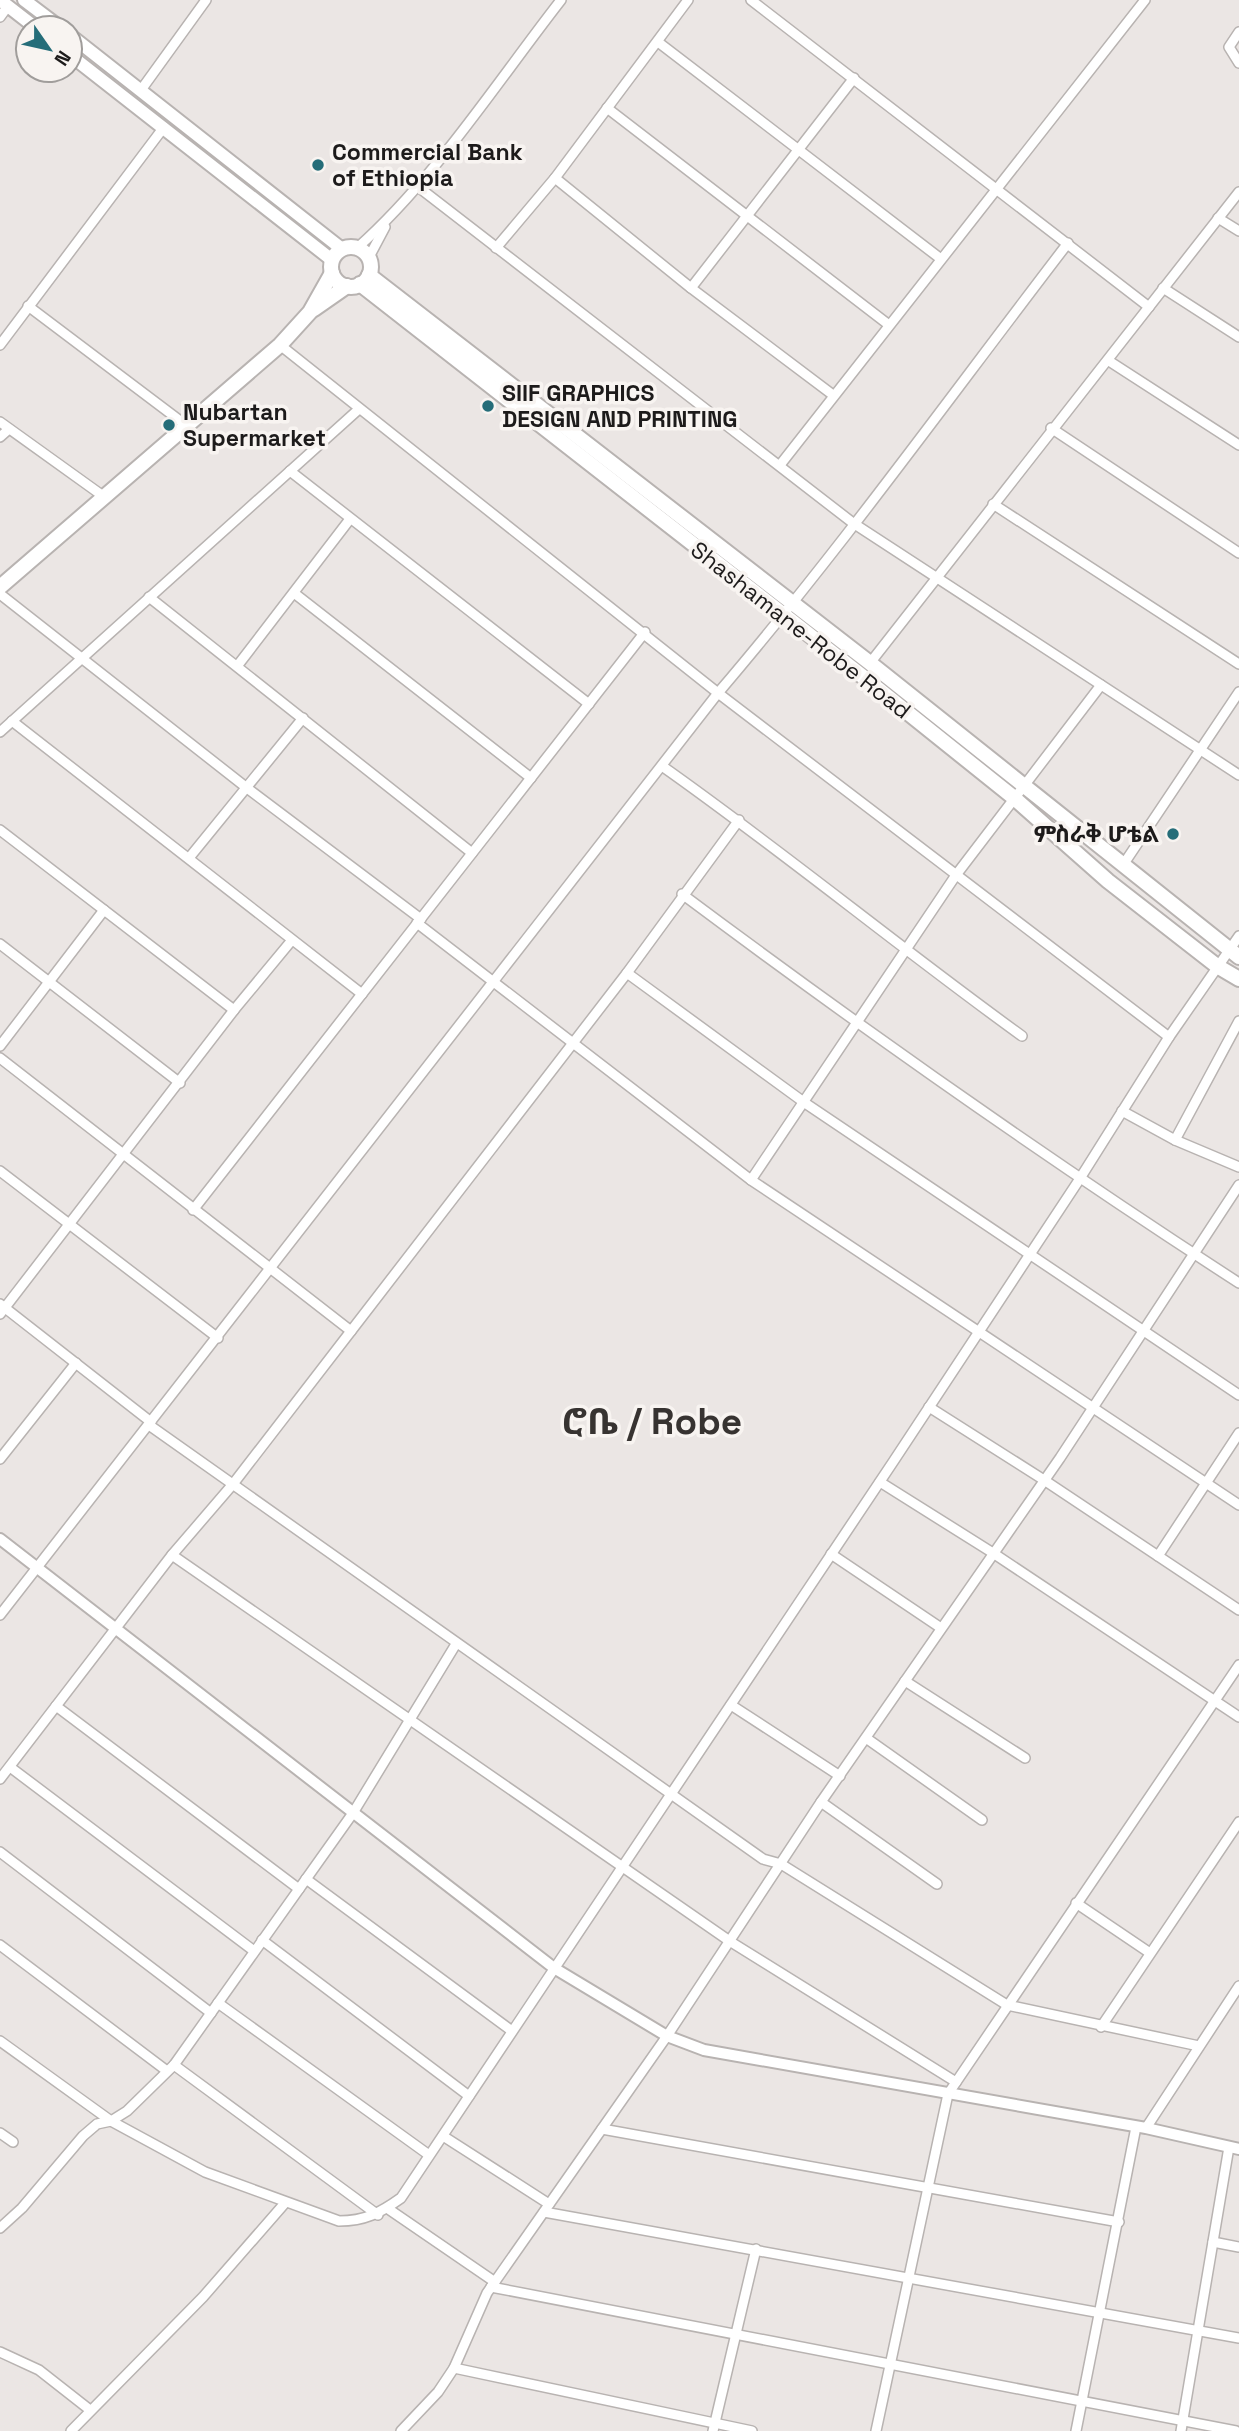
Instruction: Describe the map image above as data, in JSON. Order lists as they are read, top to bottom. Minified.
{"streets":{"main road":["Shashamane-Robe Road"]},"districts":["ሮቤ / Robe"],"places":["Commercial Bank of Ethiopia","SIIF GRAPHICS DESIGN AND PRINTING","Nubartan Supermarket","ምስራቅ ሆቴል"],"north":"bottom right"}
